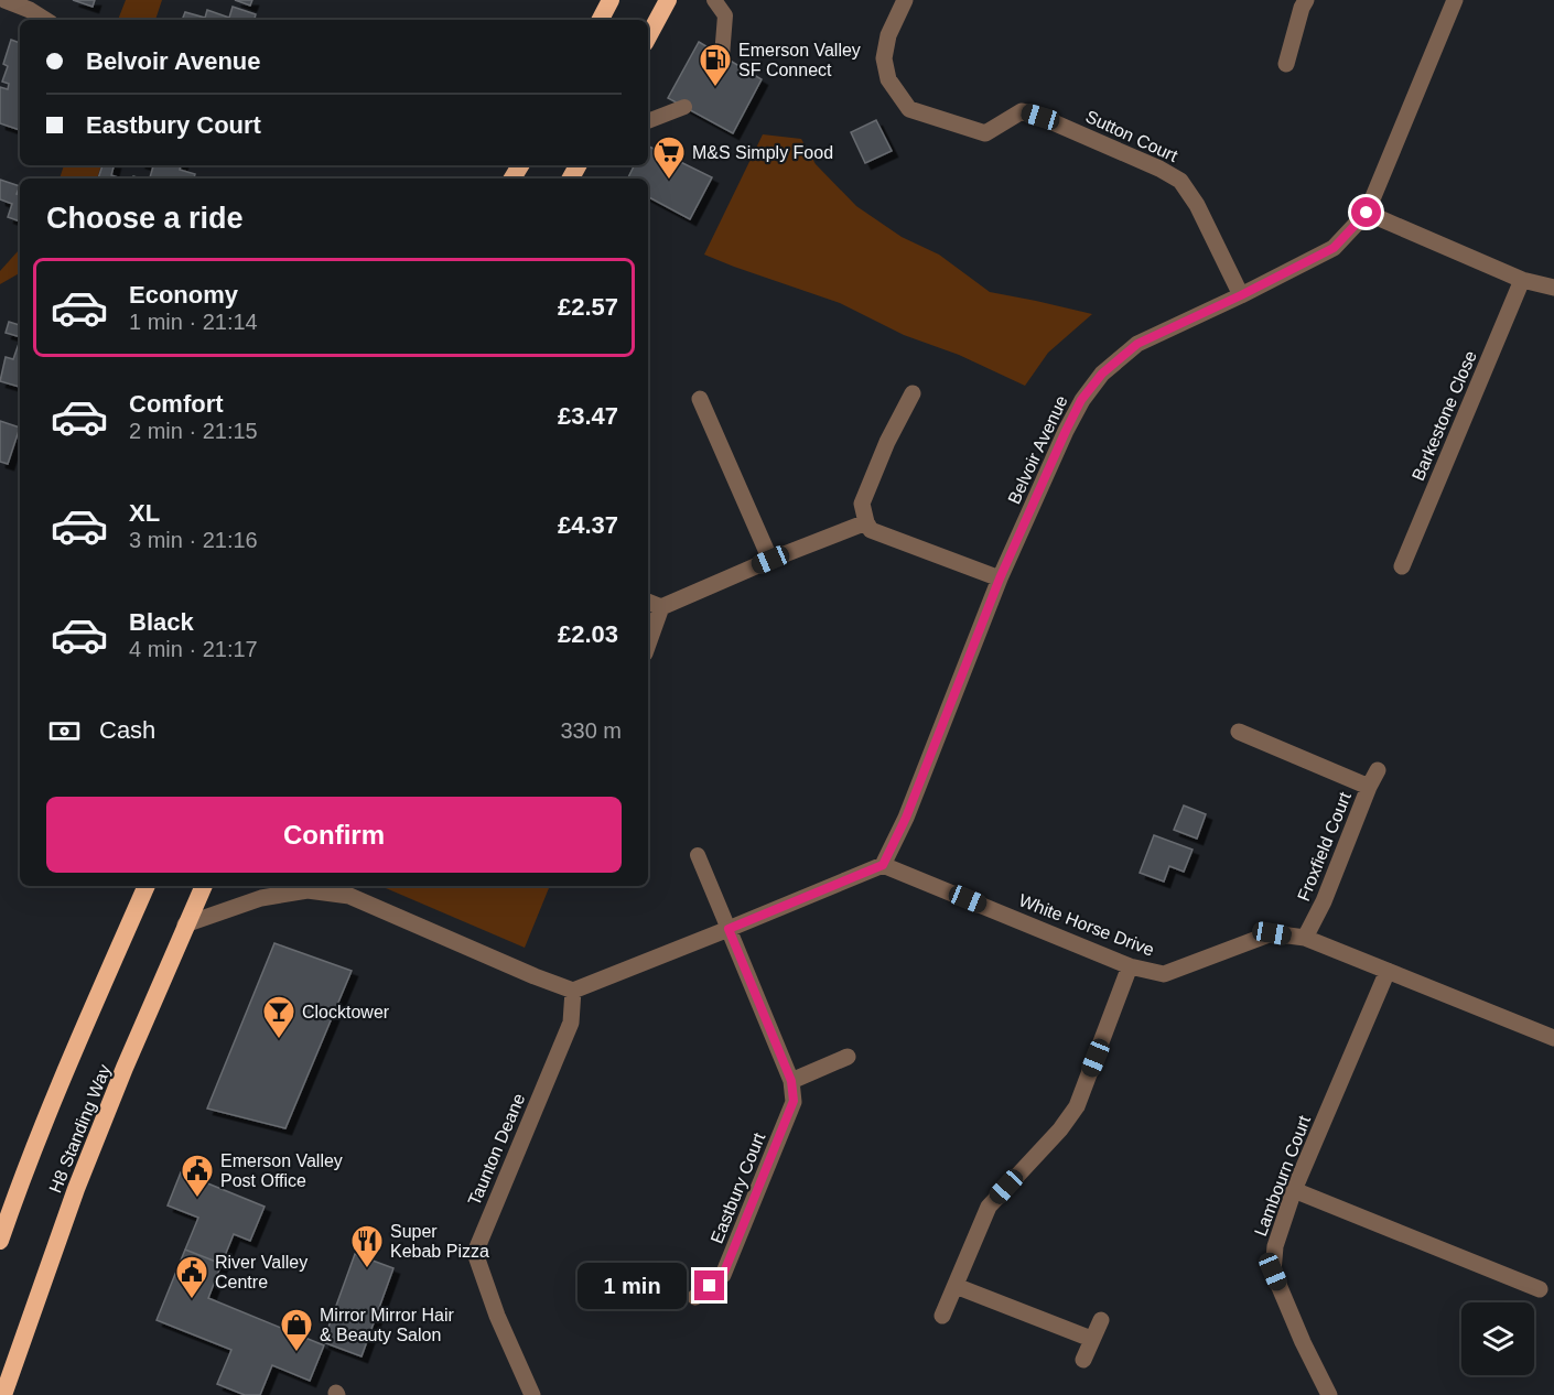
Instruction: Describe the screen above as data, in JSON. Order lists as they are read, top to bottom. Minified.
{"streets":{"highway":["H8 Standing Way"],"street":["Sutton Court","Barkestone Close","Belvoir Avenue","Froxfield Court","White Horse Drive","Taunton Deane","Lambourn Court","Eastbury Court"]},"crossings":[["Sutton Court","Belvoir Avenue"],["Belvoir Avenue","White Horse Drive"],["Froxfield Court","White Horse Drive"],["White Horse Drive","Lambourn Court"]],"places":{"fuel station":["Emerson Valley SF Connect"],"supermarket":["M&S Simply Food"],"bar":["Clocktower"],"public building":["Emerson Valley Post Office","River Valley Centre"],"restaurant":["Super Kebab Pizza"],"shop":["Mirror Mirror Hair & Beauty Salon"]},"page":{"banner":["Belvoir Avenue","Eastbury Court"],"heading":"Choose a ride","list":[{"name":"Economy","note":"1 min · 21:14","value":"£2.57"},{"name":"Comfort","note":"2 min · 21:15","value":"£3.47"},{"name":"XL","note":"3 min · 21:16","value":"£4.37"},{"name":"Black","note":"4 min · 21:17","value":"£2.03"}],"pay":["Cash","330 m"],"buttons":"Confirm","bubble":"1 min"}}
